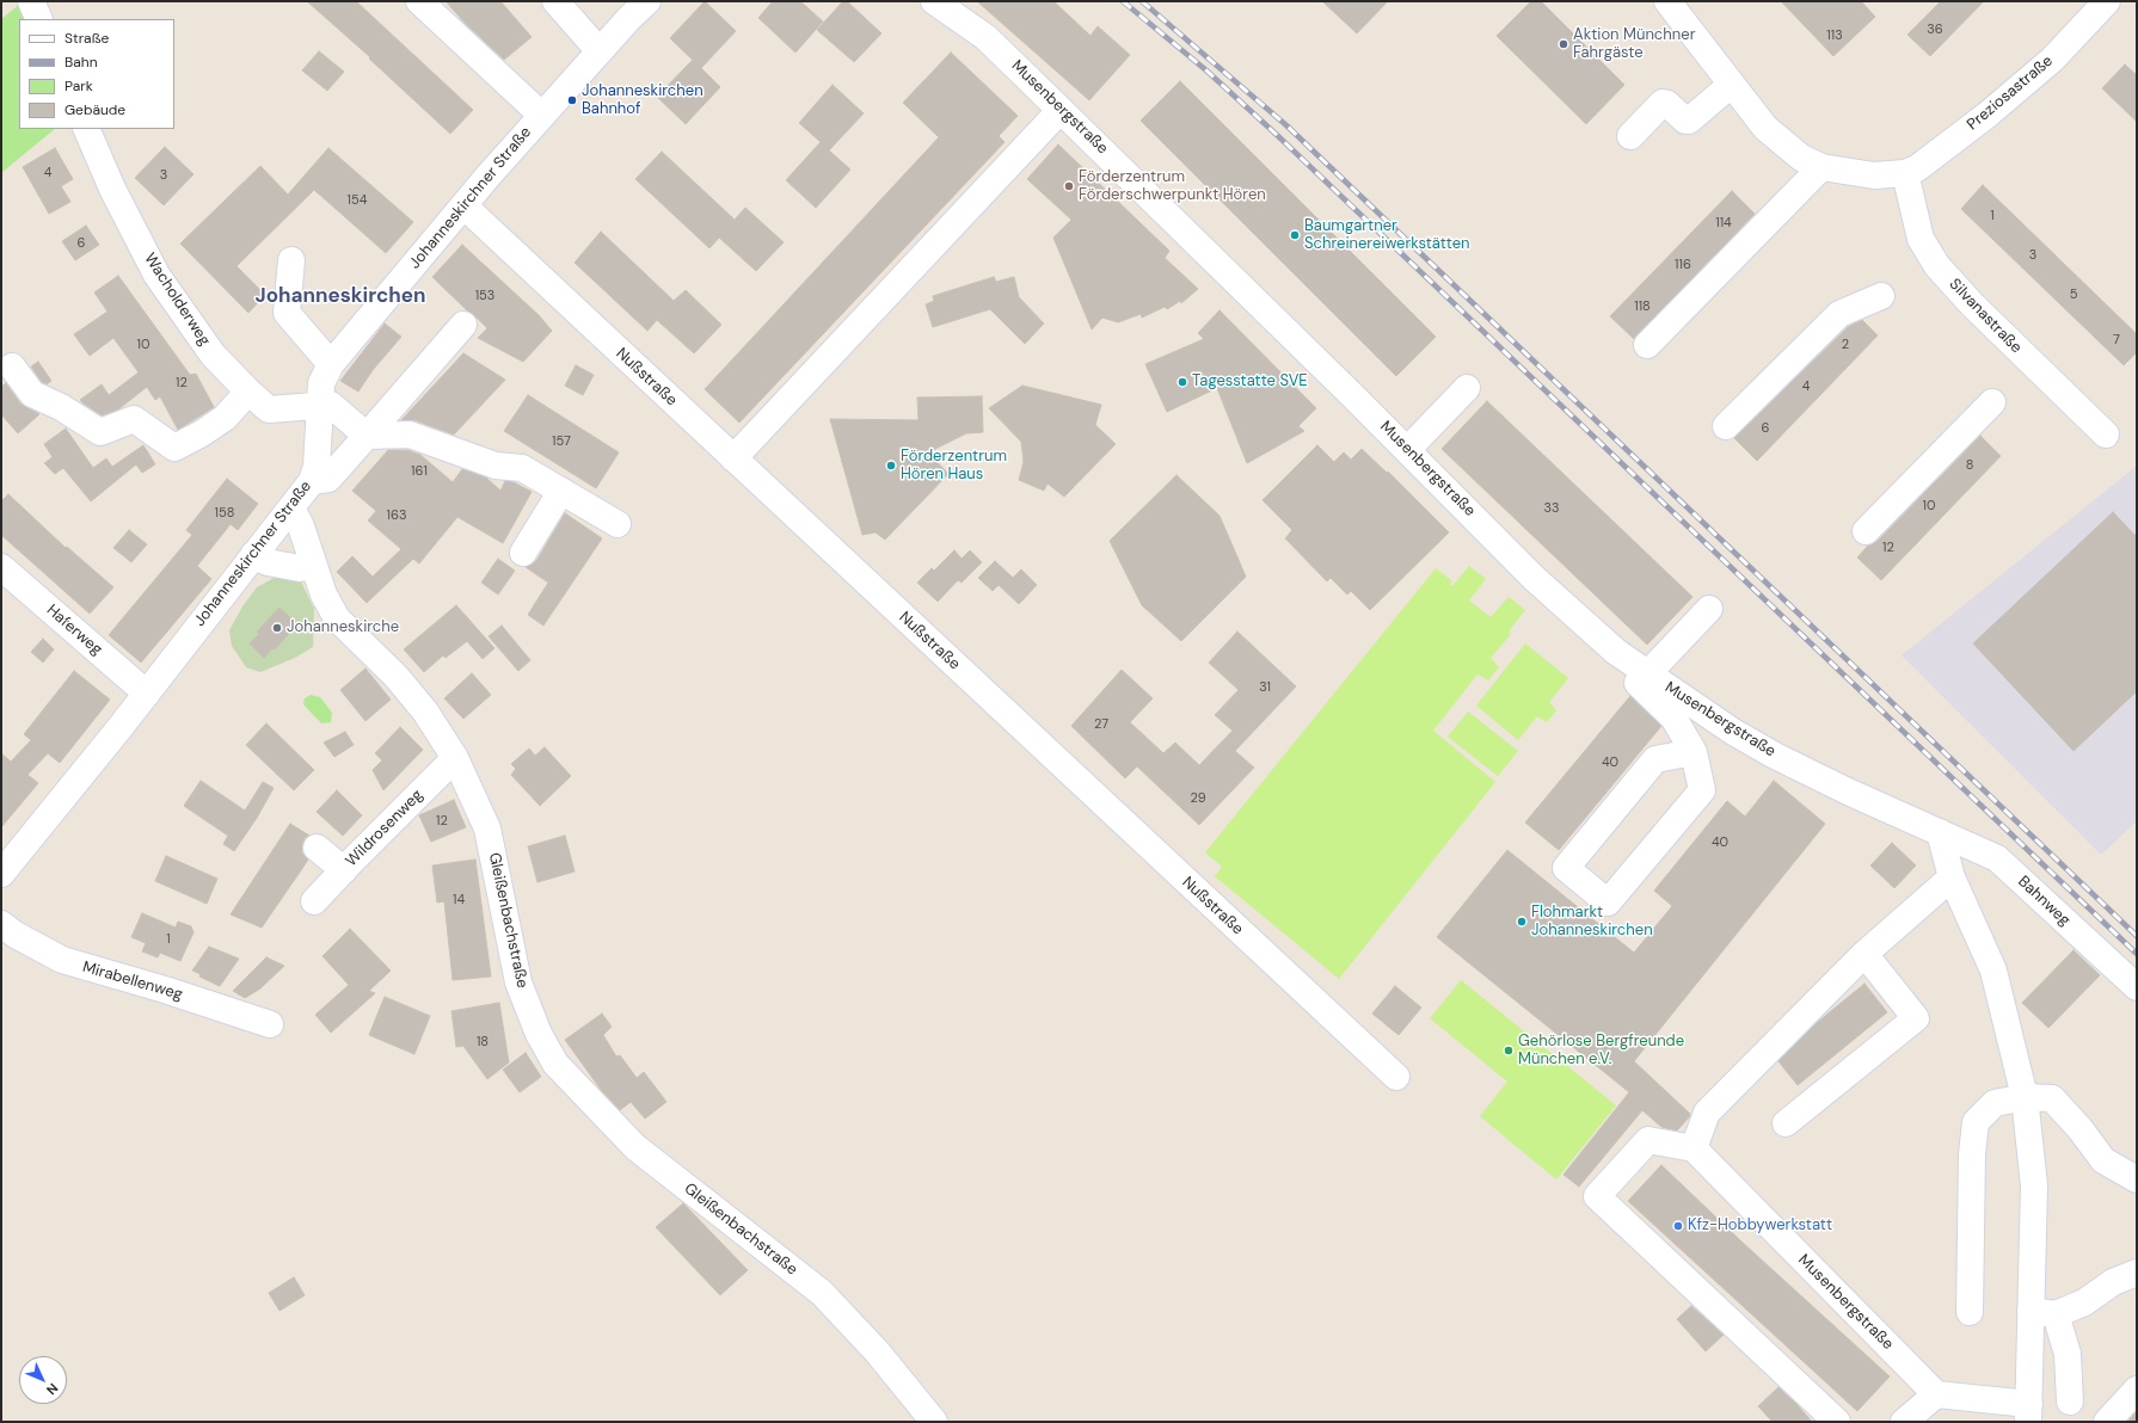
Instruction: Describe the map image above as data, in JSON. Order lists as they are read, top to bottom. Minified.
{"streets":{"street":["Preziosastraße","Musenbergstraße","Johanneskirchner Straße","Wacholderweg","Silvanastraße","Nußstraße","Haferweg","Wildrosenweg","Bahnweg","Gleißenbachstraße","Mirabellenweg"]},"crossings":[["Preziosastraße","Silvanastraße"],["Musenbergstraße","Bahnweg"],["Johanneskirchner Straße","Wacholderweg"],["Johanneskirchner Straße","Nußstraße"],["Johanneskirchner Straße","Haferweg"],["Johanneskirchner Straße","Gleißenbachstraße"],["Wildrosenweg","Gleißenbachstraße"]],"districts":["Johanneskirchen"],"places":["Aktion Münchner Fahrgäste","Johanneskirchen Bahnhof","Förderzentrum Förderschwerpunkt Hören","Baumgartner Schreinereiwerkstätten","Tagesstatte SVE","Förderzentrum Hören Haus","Johanneskirche","Flohmarkt Johanneskirchen","Gehörlose Bergfreunde München e.V.","Kfz-Hobbywerkstatt"],"house_numbers":["36","113","4","3","154","1","114","6","3","116","5","153","118","7","10","2","12","4","6","157","8","161","10","33","158","163","12","31","27","40","29","12","40","14","1","18"],"legend":["Straße","Bahn","Park","Gebäude"],"north":"bottom right"}
